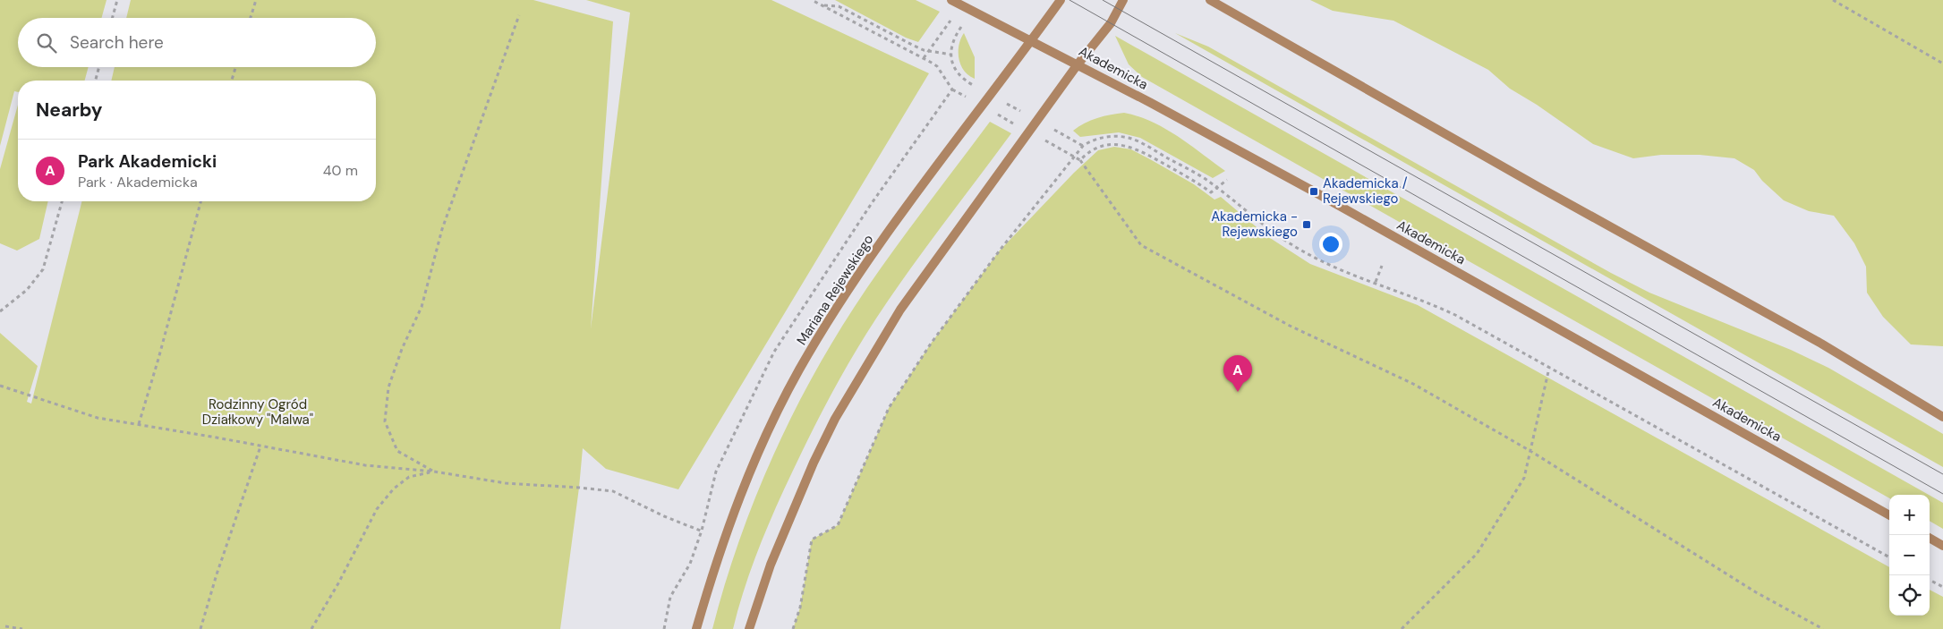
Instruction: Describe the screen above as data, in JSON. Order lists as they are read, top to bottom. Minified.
{"streets":{"street":["Akademicka","Mariana Rejewskiego"]},"crossings":[["Akademicka","Mariana Rejewskiego"]],"parks":["Rodzinny Ogród Działkowy \"Malwa\""],"places":{"transit":["Akademicka / Rejewskiego","Akademicka - Rejewskiego"]},"page":{"search":"Search here","heading":"Nearby","list":[{"mark":"A","name":"Park Akademicki","note":"Park · Akademicka","value":"40 m"}],"pins":"A","map_buttons":["+","−"]}}
